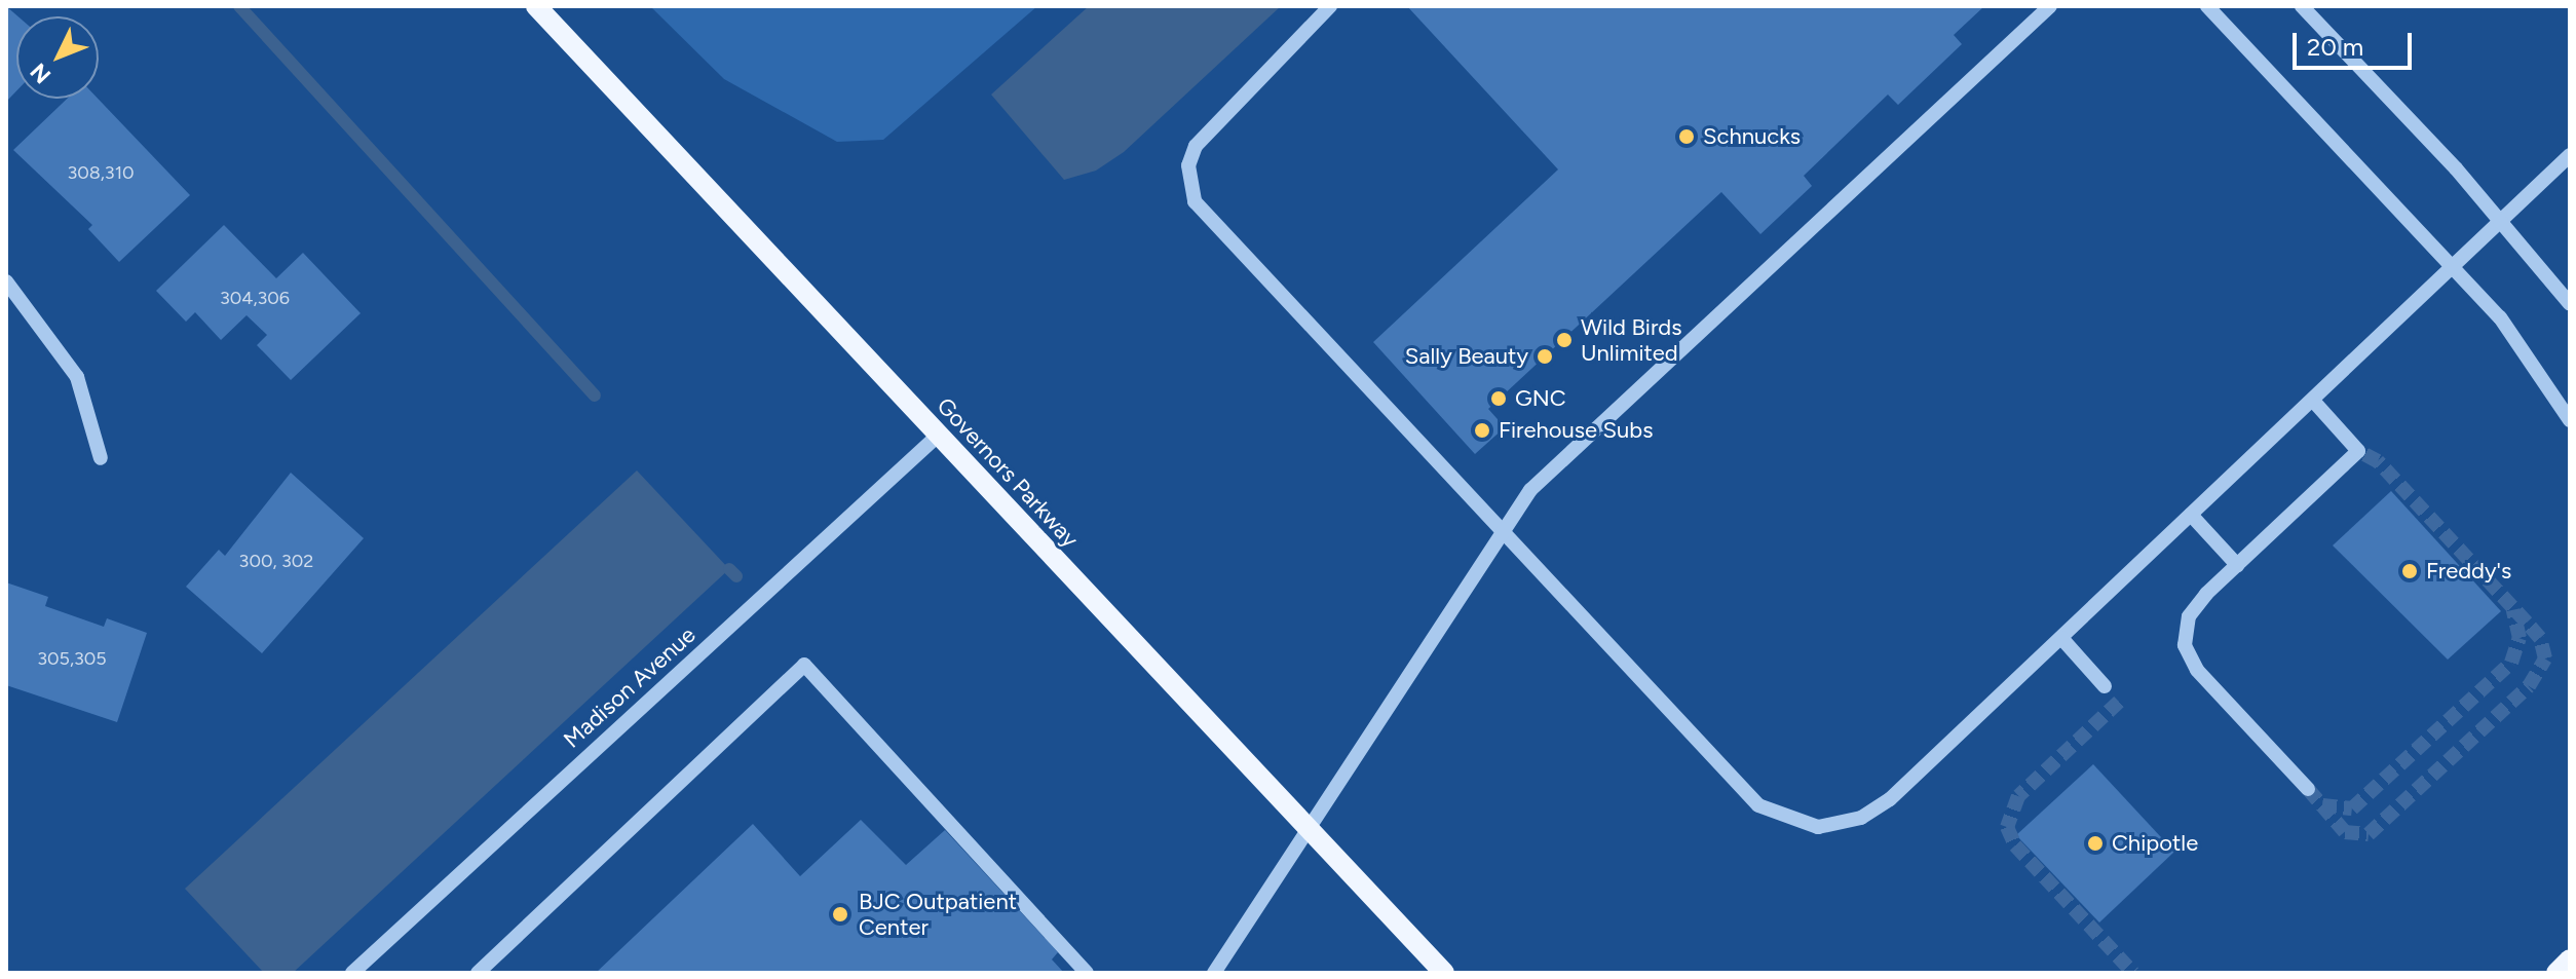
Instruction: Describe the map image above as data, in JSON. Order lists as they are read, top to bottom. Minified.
{"streets":{"main road":["Governors Parkway"],"street":["Madison Avenue"]},"crossings":[["Governors Parkway","Madison Avenue"]],"places":["Schnucks","Wild Birds Unlimited","Sally Beauty","GNC","Firehouse Subs","Freddy's","Chipotle","BJC Outpatient Center"],"house_numbers":["308,310","304,306","300, 302","305,305"],"scale_bar":"20 m","north":"bottom left"}
